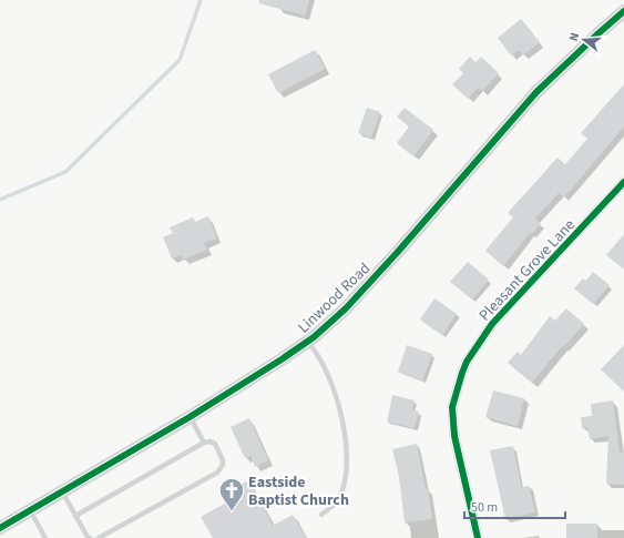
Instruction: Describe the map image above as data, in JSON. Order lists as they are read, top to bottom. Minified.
{"streets":{"street":["Pleasant Grove Lane","Linwood Road"]},"places":{"church":["Eastside Baptist Church"]},"scale_bar":"50 m","north":"left"}
